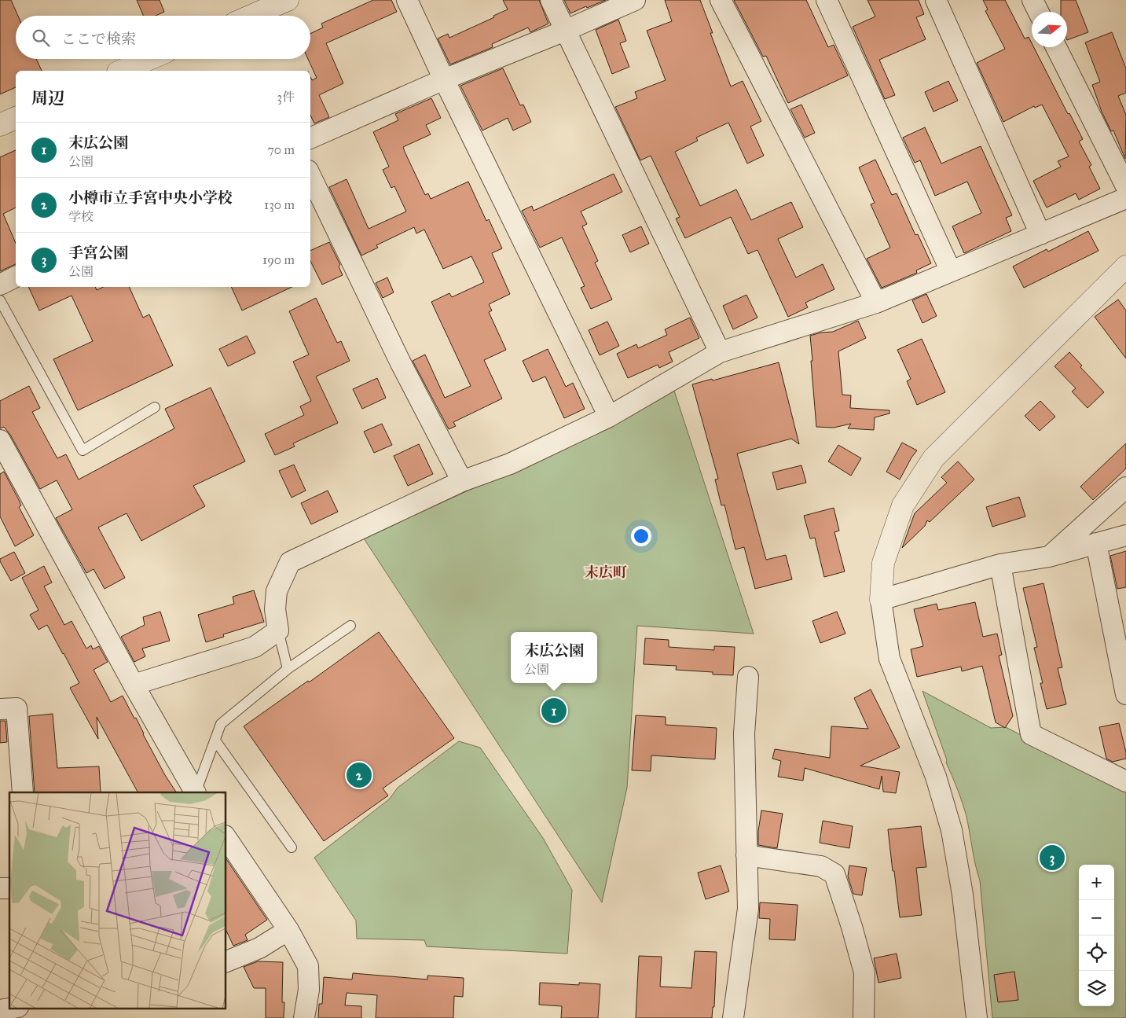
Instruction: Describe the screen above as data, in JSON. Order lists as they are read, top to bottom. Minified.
{"districts":["末広町"],"north":"right","page":{"search":"ここで検索","heading":["周辺","3件"],"list":[{"mark":"1","name":"末広公園","note":"公園","value":"70 m"},{"mark":"2","name":"小樽市立手宮中央小学校","note":"学校","value":"130 m"},{"mark":"3","name":"手宮公園","note":"公園","value":"190 m"}],"popup":["末広公園","公園"],"pins":["1","2","3"],"map_buttons":["+","−"]}}
